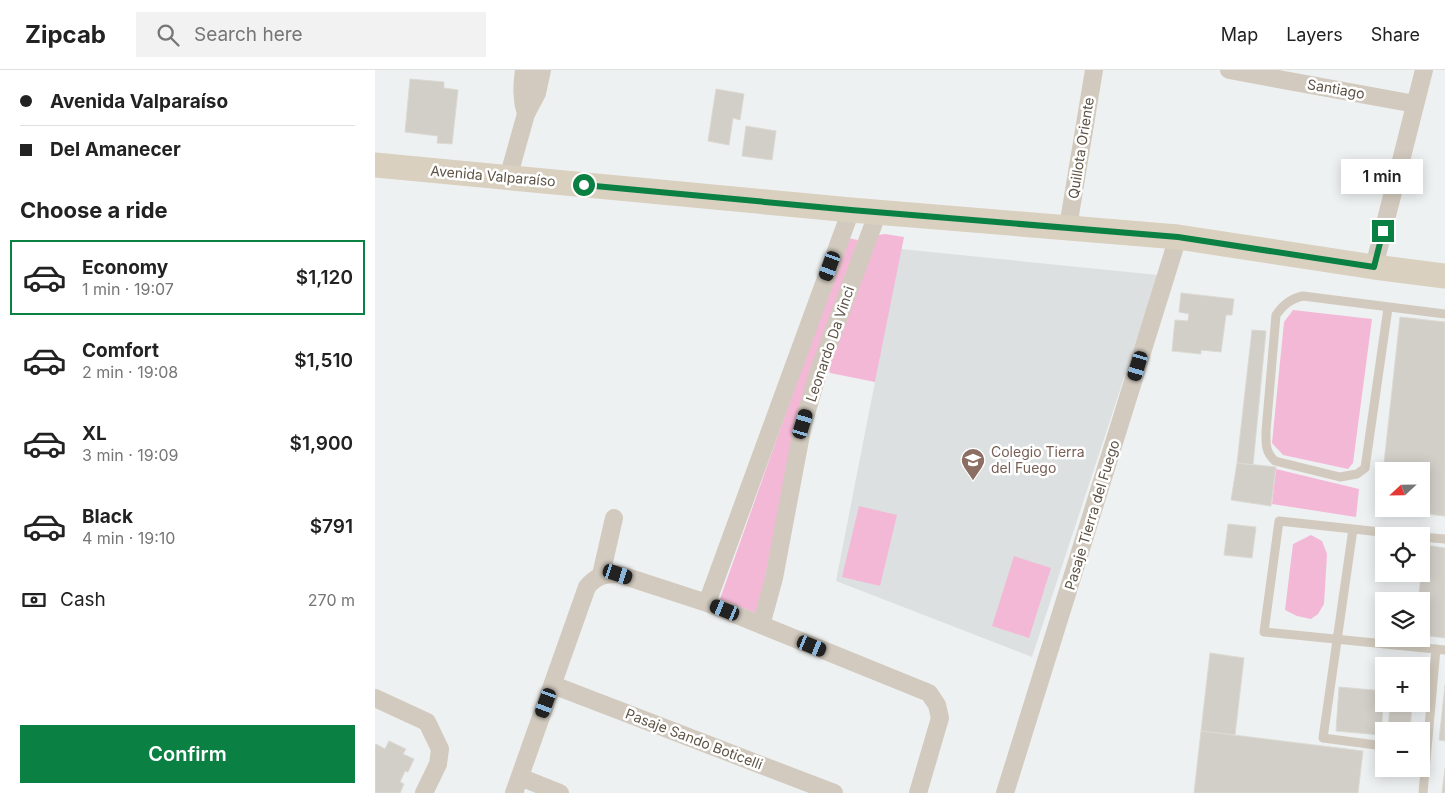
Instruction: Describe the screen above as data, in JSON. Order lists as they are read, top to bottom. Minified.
{"streets":{"main road":["Avenida Valparaíso"],"street":["Santiago","Quillota Oriente","Leonardo Da Vinci","Pasaje Tierra del Fuego","Pasaje Sando Boticelli"]},"crossings":[["Quillota Oriente","Avenida Valparaíso"],["Avenida Valparaíso","Leonardo Da Vinci"],["Avenida Valparaíso","Pasaje Tierra del Fuego"]],"places":{"school or university":["Colegio Tierra del Fuego"]},"north":"left","page":{"header":"Zipcab","search":"Search here","nav":["Map","Layers","Share"],"banner":["Avenida Valparaíso","Del Amanecer"],"bubble":"1 min","heading":"Choose a ride","list":[{"name":"Economy","note":"1 min · 19:07","value":"$1,120"},{"name":"Comfort","note":"2 min · 19:08","value":"$1,510"},{"name":"XL","note":"3 min · 19:09","value":"$1,900"},{"name":"Black","note":"4 min · 19:10","value":"$791"}],"map_buttons":["+","−"],"pay":["Cash","270 m"],"buttons":"Confirm"}}
